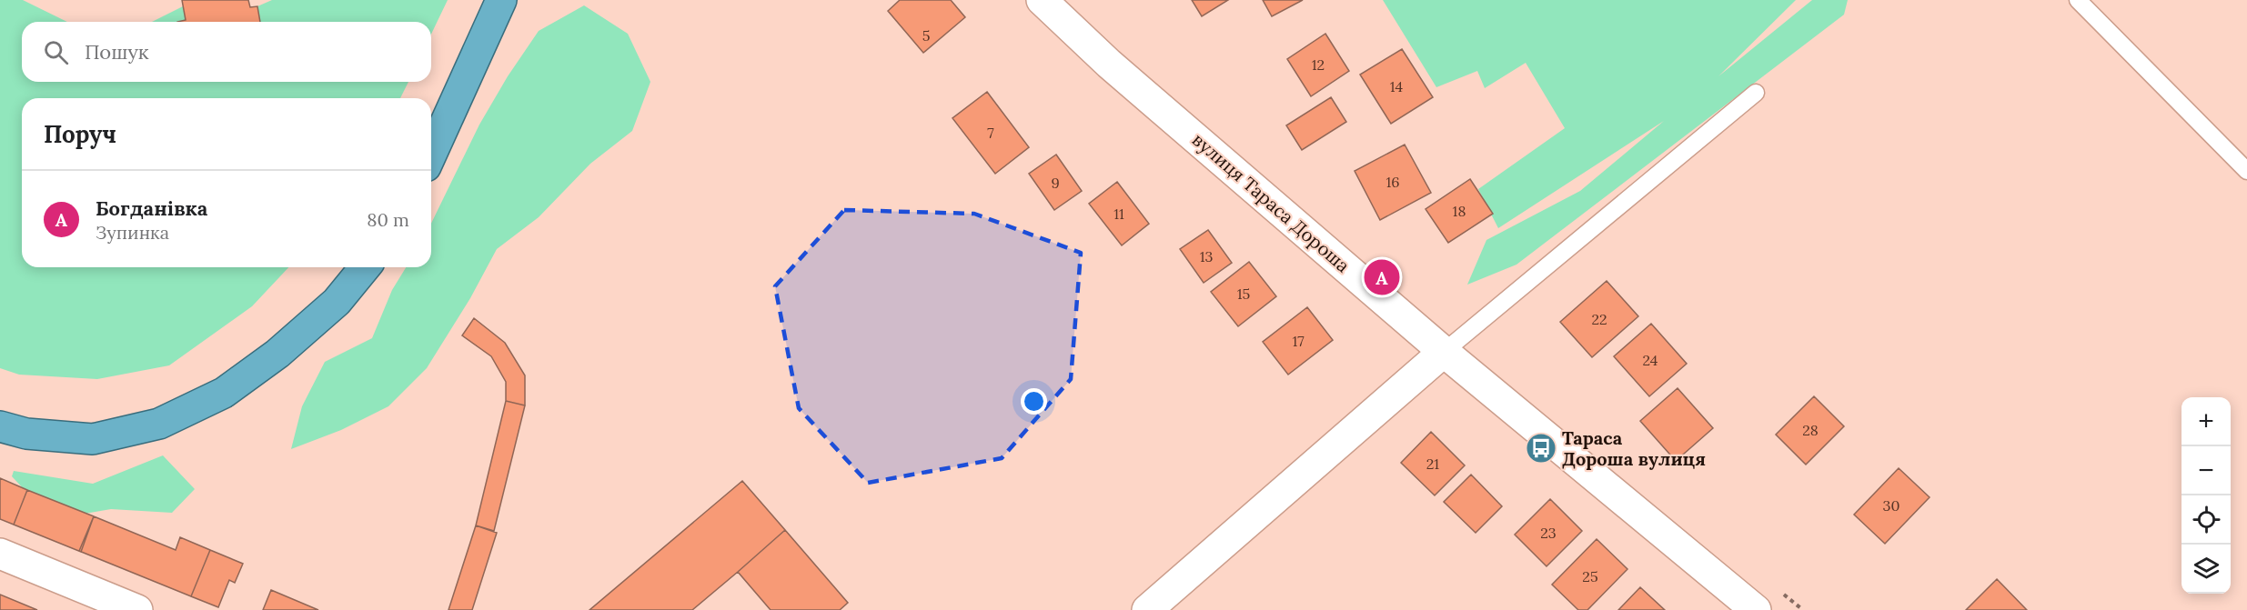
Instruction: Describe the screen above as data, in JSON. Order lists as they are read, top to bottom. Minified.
{"streets":{"street":["вулиця Тараса Дороша"]},"places":{"bus stop":["Тараса Дороша вулиця"]},"house_numbers":["5","12","14","7","16","9","18","11","13","15","22","17","24","28","21","30","23","25"],"page":{"search":"Пошук","heading":"Поруч","list":[{"mark":"A","name":"Богданівка","note":"Зупинка","value":"80 m"}],"pins":"A","map_buttons":["+","−"]}}
